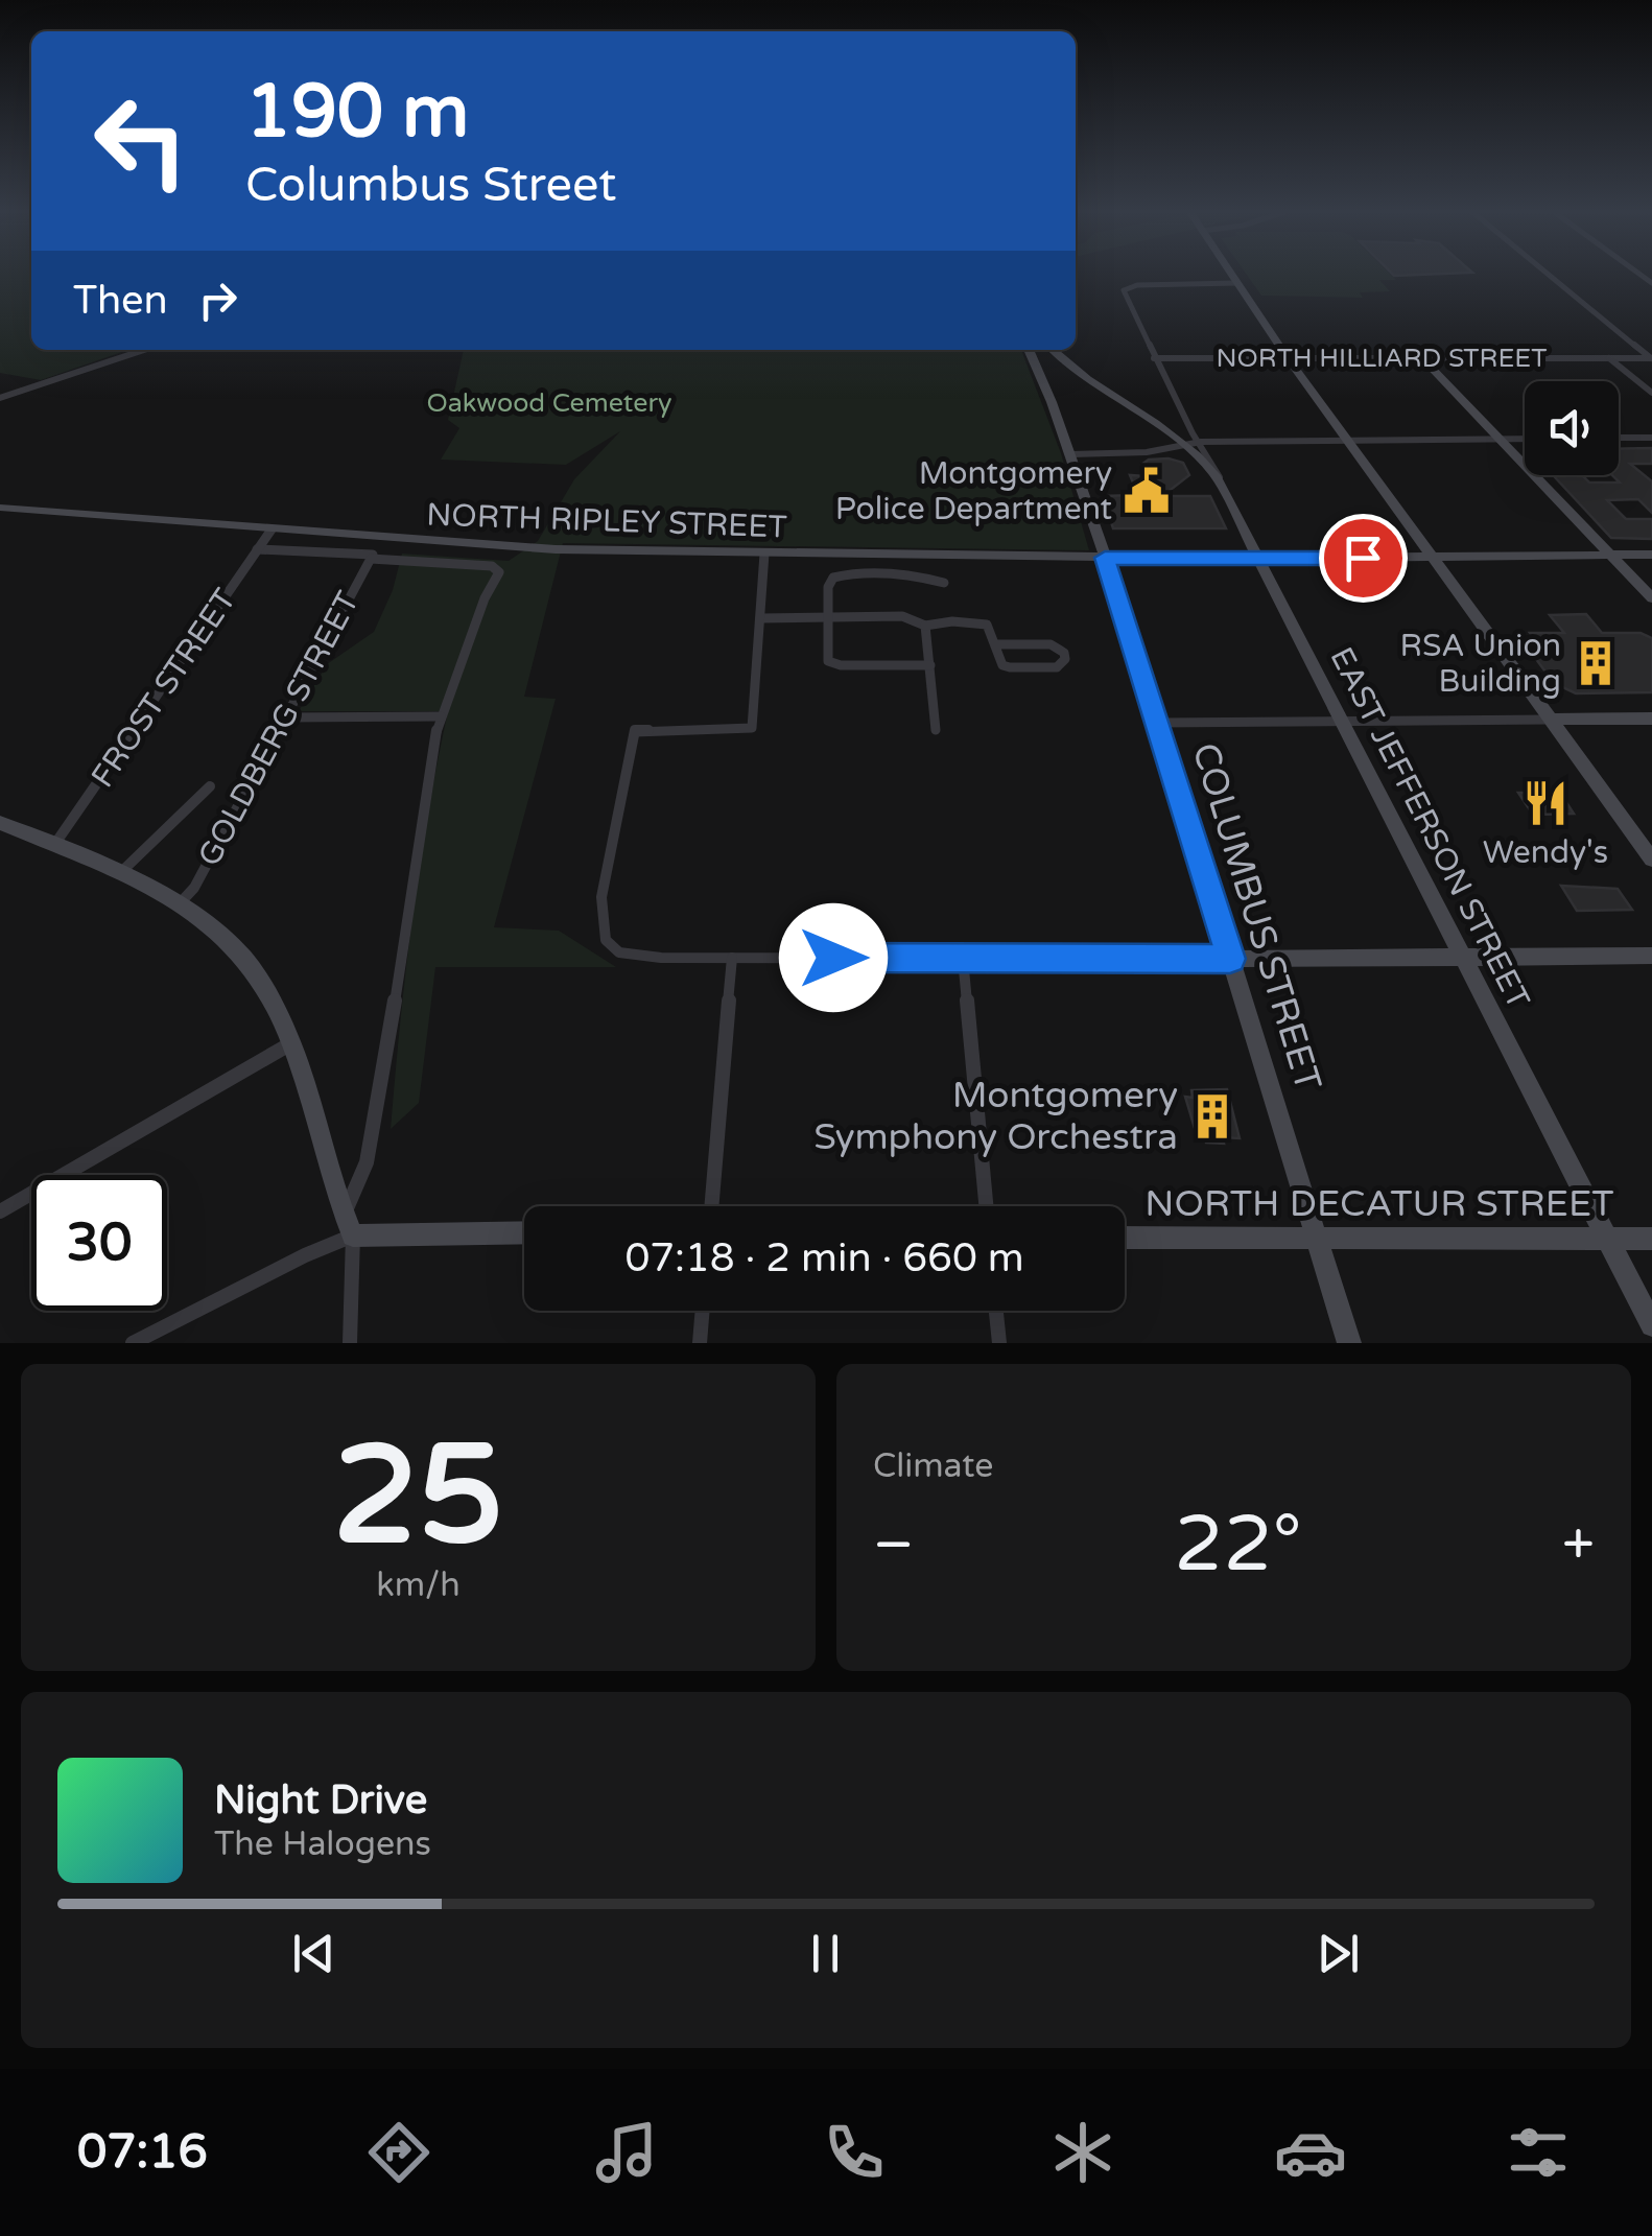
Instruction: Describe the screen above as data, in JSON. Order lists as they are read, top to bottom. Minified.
{"streets":{"main road":["NORTH RIPLEY STREET","EAST JEFFERSON STREET","COLUMBUS STREET","NORTH DECATUR STREET"],"street":["NORTH HILLIARD STREET","FROST STREET","GOLDBERG STREET"]},"crossings":[["NORTH HILLIARD STREET","EAST JEFFERSON STREET"],["NORTH RIPLEY STREET","FROST STREET"],["NORTH RIPLEY STREET","EAST JEFFERSON STREET"],["NORTH RIPLEY STREET","COLUMBUS STREET"],["EAST JEFFERSON STREET","NORTH DECATUR STREET"],["COLUMBUS STREET","NORTH DECATUR STREET"]],"parks":["Oakwood Cemetery"],"places":{"public building":["Montgomery Police Department"],"building":["RSA Union Building","Montgomery Symphony Orchestra"],"restaurant":["Wendy's"]},"page":{"turn":["190 m","Columbus Street"],"then":"Then","limit":"30","trip":"07:18 · 2 min · 660 m","tile":[["25","km/h"],"Climate"],"heat":["−","22°","+"],"song":["Night Drive","The Halogens"],"tabs":"07:16"}}
